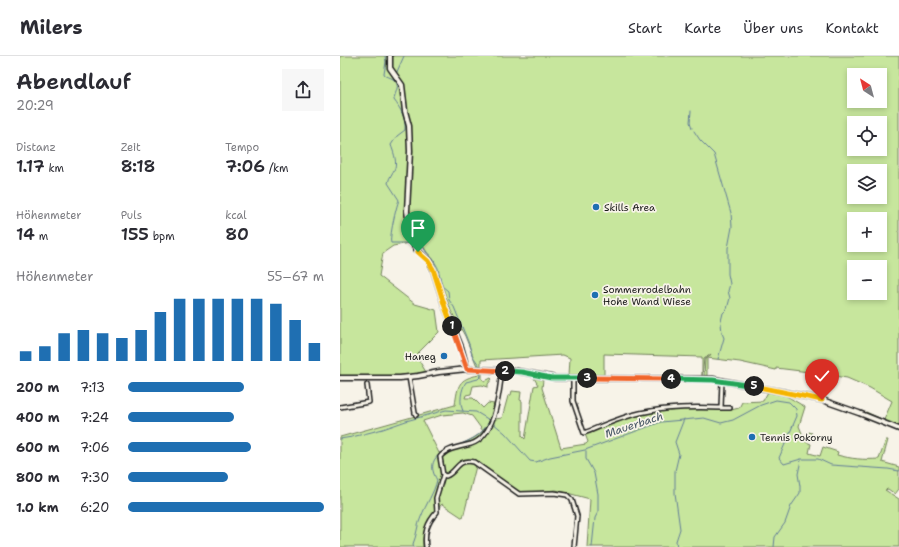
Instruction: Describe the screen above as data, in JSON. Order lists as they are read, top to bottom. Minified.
{"water":["Mauerbach"],"places":["Skills Area","Sommerrodelbahn Hohe Wand Wiese","Haneg","Tennis Pokorny"],"north":"top left","page":{"header":"Milers","nav":["Start","Karte","Über uns","Kontakt"],"heading":["Abendlauf","20:29"],"map_buttons":["+","−"],"stats":[["Distanz","1.17 km"],["Zeit","8:18"],["Tempo","7:06 /km"],["Höhenmeter","14 m"],["Puls","155 bpm"],["kcal","80"]],"chart":["Höhenmeter","55–67 m"],"pins":["1","2","3","4","5"],"list":[{"name":"200 m","note":"7:13"},{"name":"400 m","note":"7:24"},{"name":"600 m","note":"7:06"},{"name":"800 m","note":"7:30"},{"name":"1.0 km","note":"6:20"}]}}
